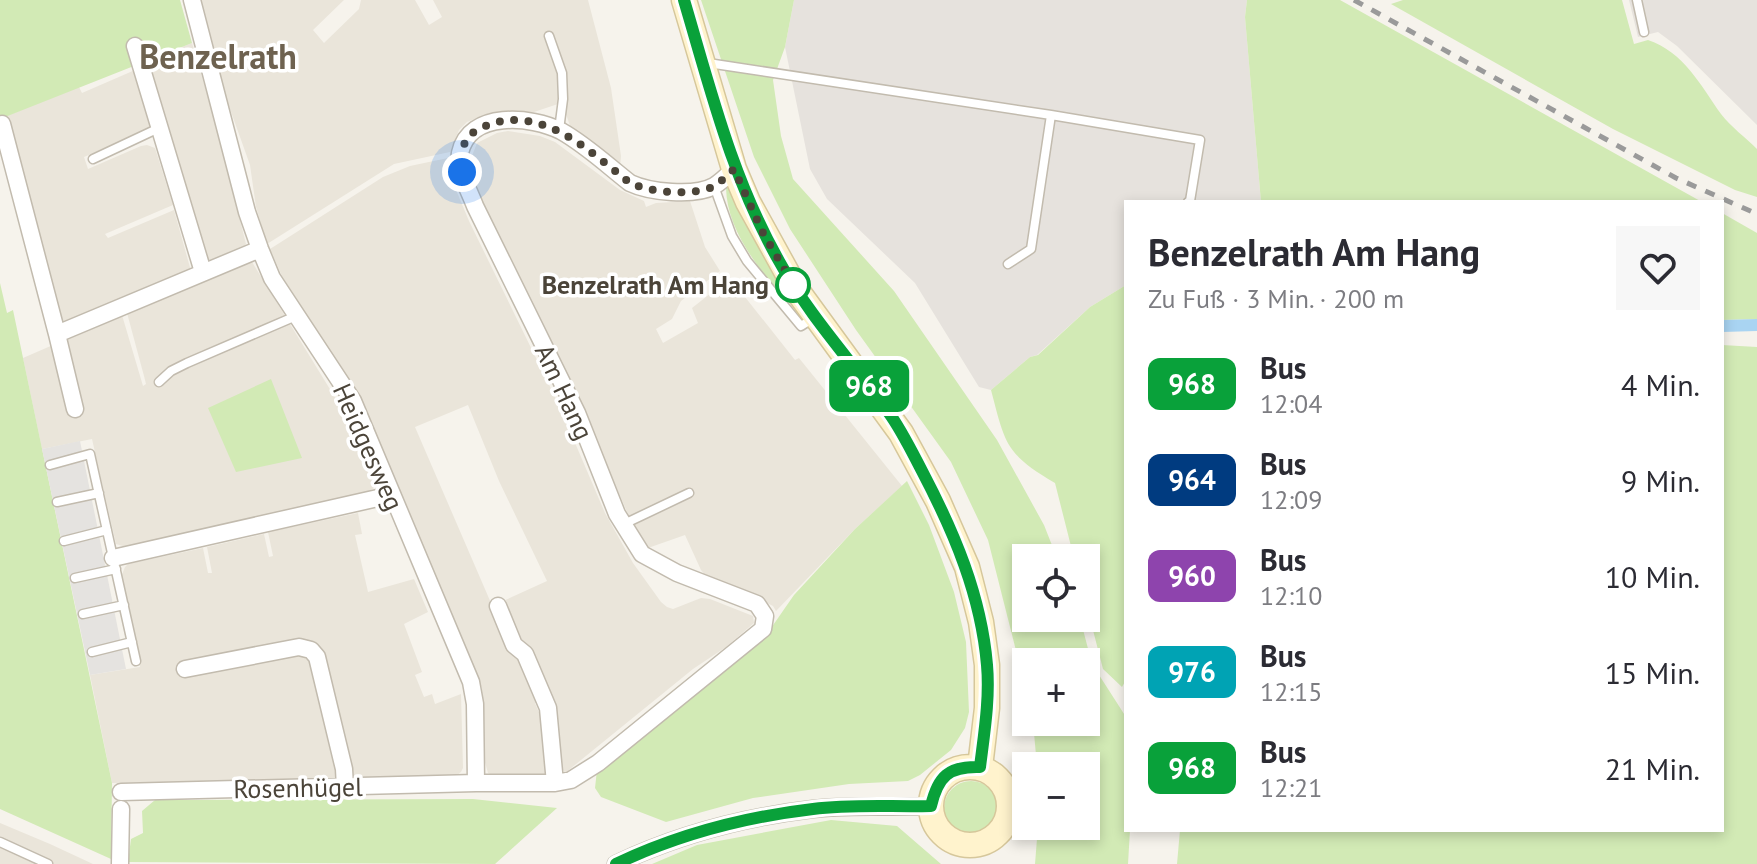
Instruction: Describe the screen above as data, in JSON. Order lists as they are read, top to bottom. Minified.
{"streets":{"street":["Am Hang","Heidgesweg","Rosenhügel"]},"crossings":[["Heidgesweg","Rosenhügel"]],"districts":["Benzelrath"],"places":["Benzelrath Am Hang"],"lines":["bus line 968"],"page":{"on_map":"968","heading":["Benzelrath Am Hang","Zu Fuß · 3 Min. · 200 m"],"list":[{"mark":"968","name":"Bus","note":"12:04","value":"4 Min."},{"mark":"964","name":"Bus","note":"12:09","value":"9 Min."},{"mark":"960","name":"Bus","note":"12:10","value":"10 Min."},{"mark":"976","name":"Bus","note":"12:15","value":"15 Min."},{"mark":"968","name":"Bus","note":"12:21","value":"21 Min."}],"map_buttons":["+","−"]}}
